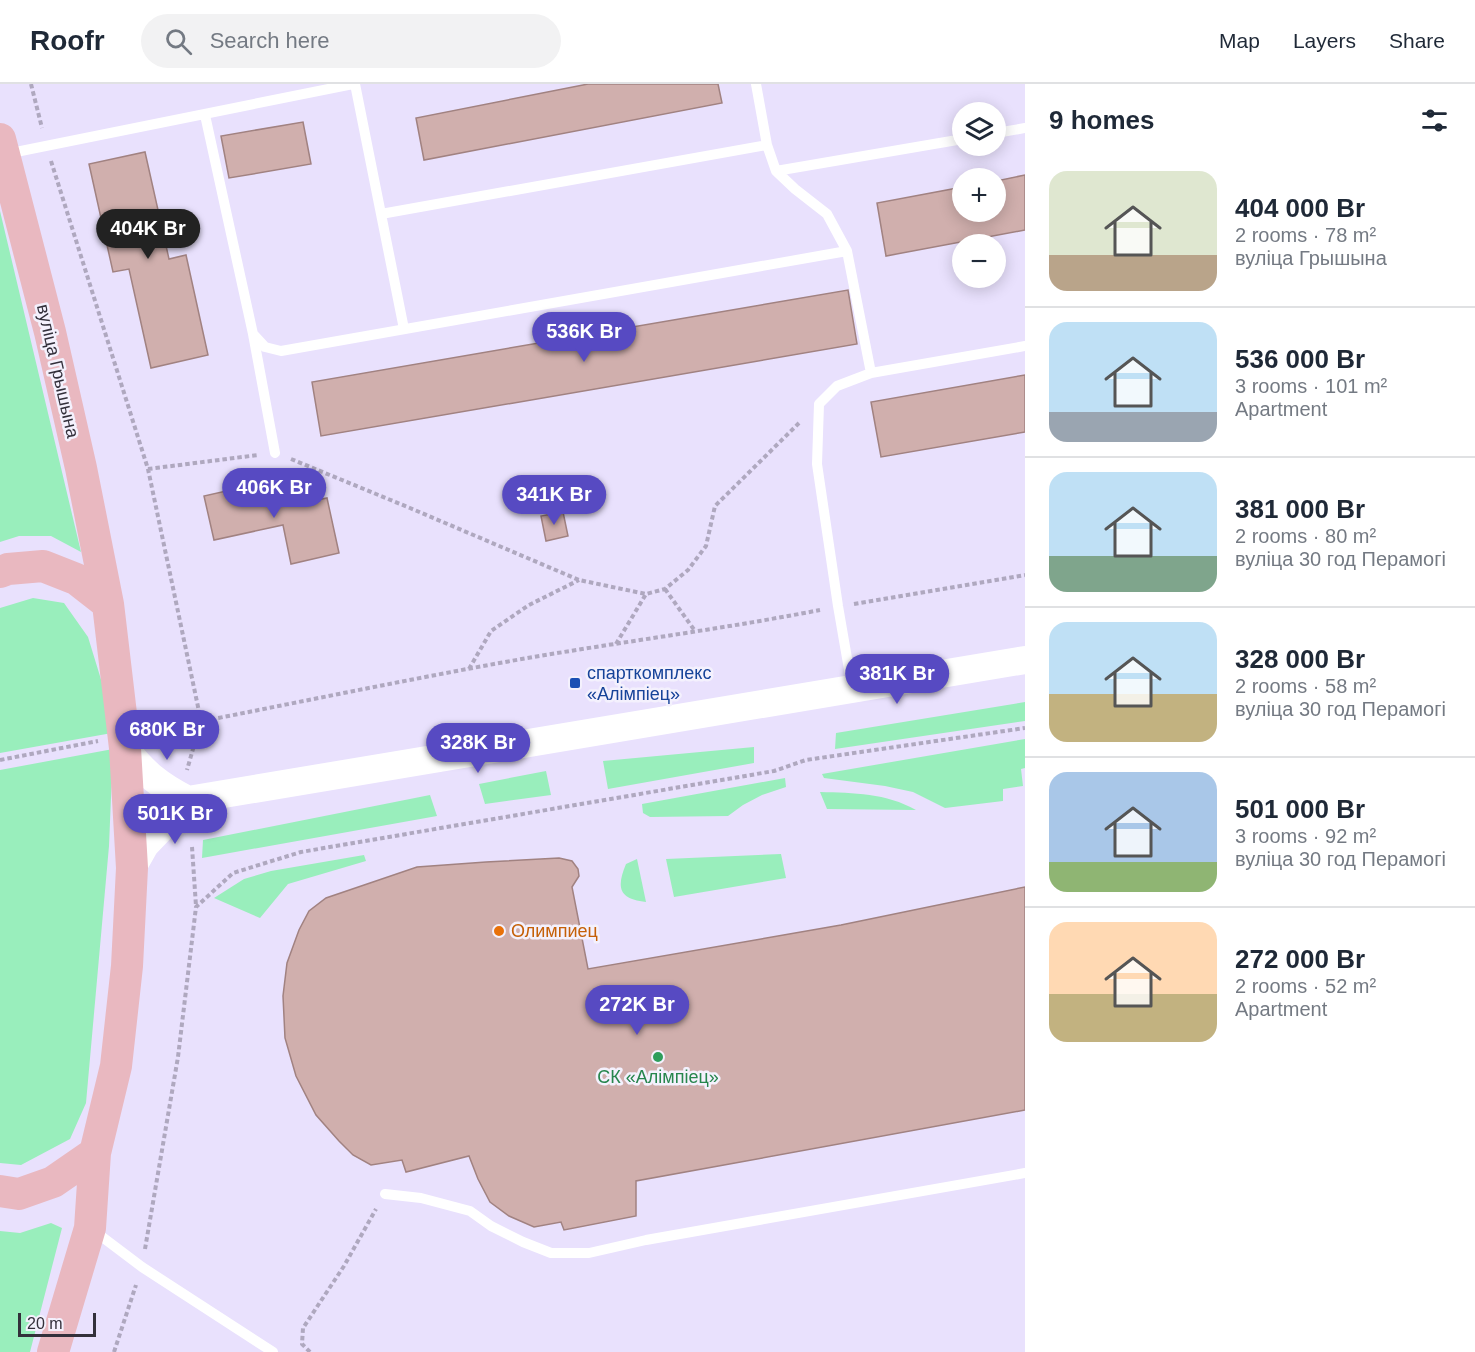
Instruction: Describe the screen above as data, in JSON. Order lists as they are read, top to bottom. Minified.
{"streets":{"main road":["вуліца Грышына"]},"places":{"transit":["спарткомплекс «Алімпіец»"],"other":["Олимпиец","СК «Алімпіец»"]},"scale_bar":"20 m","page":{"header":"Roofr","search":"Search here","nav":["Map","Layers","Share"],"heading":"9 homes","map_buttons":["+","−"],"list":[{"name":"404 000 Br","note":"2 rooms · 78 m² · вуліца Грышына"},{"name":"536 000 Br","note":"3 rooms · 101 m² · Apartment"},{"name":"381 000 Br","note":"2 rooms · 80 m² · вуліца 30 год Перамогі"},{"name":"328 000 Br","note":"2 rooms · 58 m² · вуліца 30 год Перамогі"},{"name":"501 000 Br","note":"3 rooms · 92 m² · вуліца 30 год Перамогі"},{"name":"272 000 Br","note":"2 rooms · 52 m² · Apartment"}],"price":["404K Br","536K Br","406K Br","341K Br","381K Br","680K Br","328K Br","501K Br","272K Br"],"scale":"20 m"}}
